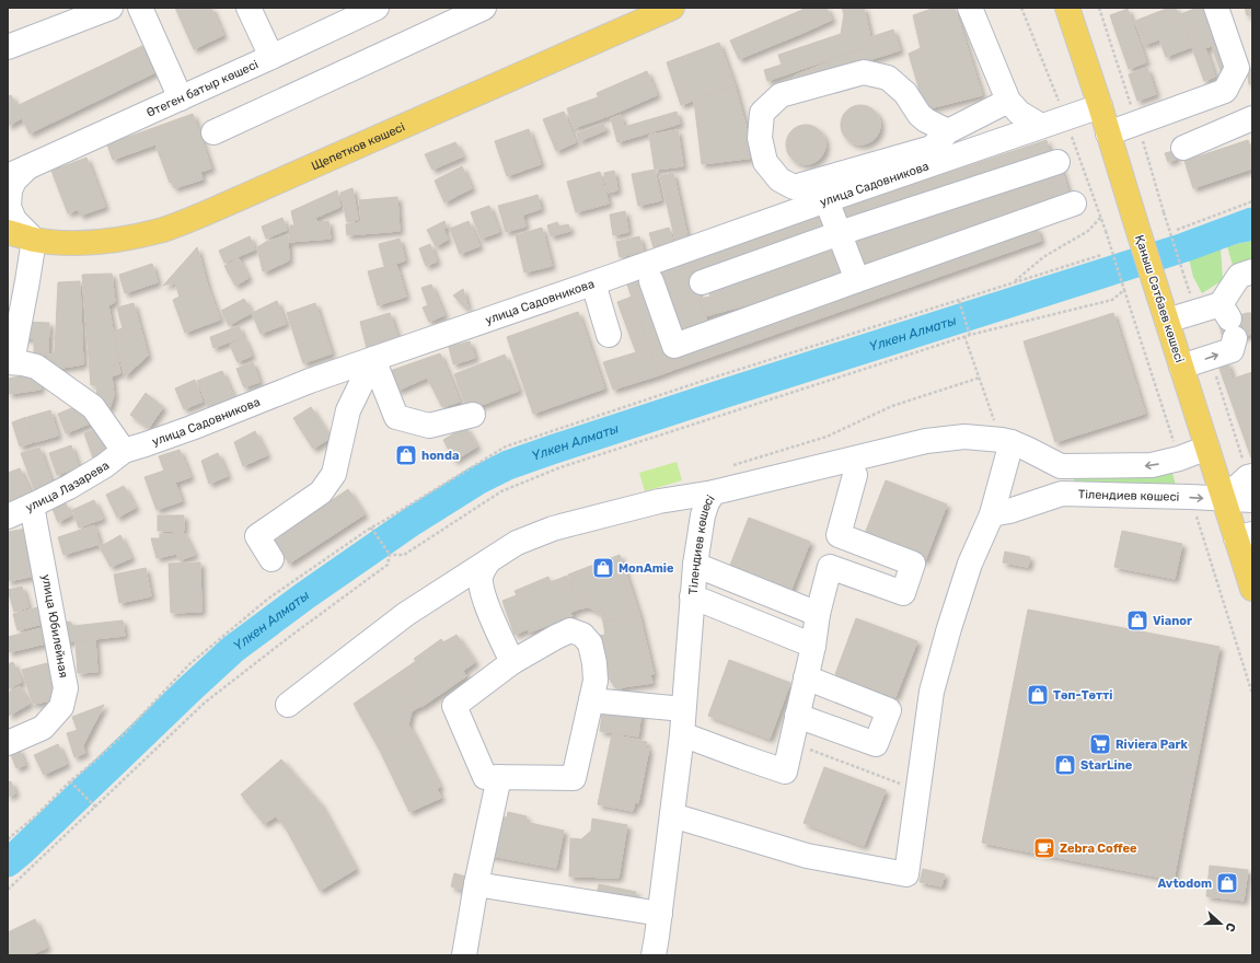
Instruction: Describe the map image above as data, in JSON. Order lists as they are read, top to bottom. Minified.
{"streets":{"main road":["Щепетков көшесі","Қаныш Сәтбаев көшесі"],"street":["Өтеген батыр көшесі","улица Садовникова","улица Лазарева","Тілендиев көшесі","улица Юбилейная"]},"crossings":[["Өтеген батыр көшесі","Щепетков көшесі"],["улица Садовникова","Қаныш Сәтбаев көшесі"],["улица Садовникова","улица Лазарева"],["Қаныш Сәтбаев көшесі","Тілендиев көшесі"],["улица Лазарева","улица Юбилейная"]],"water":["Үлкен Алматы"],"places":{"shop":["honda","MonAmie","Vianor","Тәп-Тәтті","StarLine","Avtodom"],"supermarket":["Riviera Park"],"cafe":["Zebra Coffee"]},"north":"right"}
